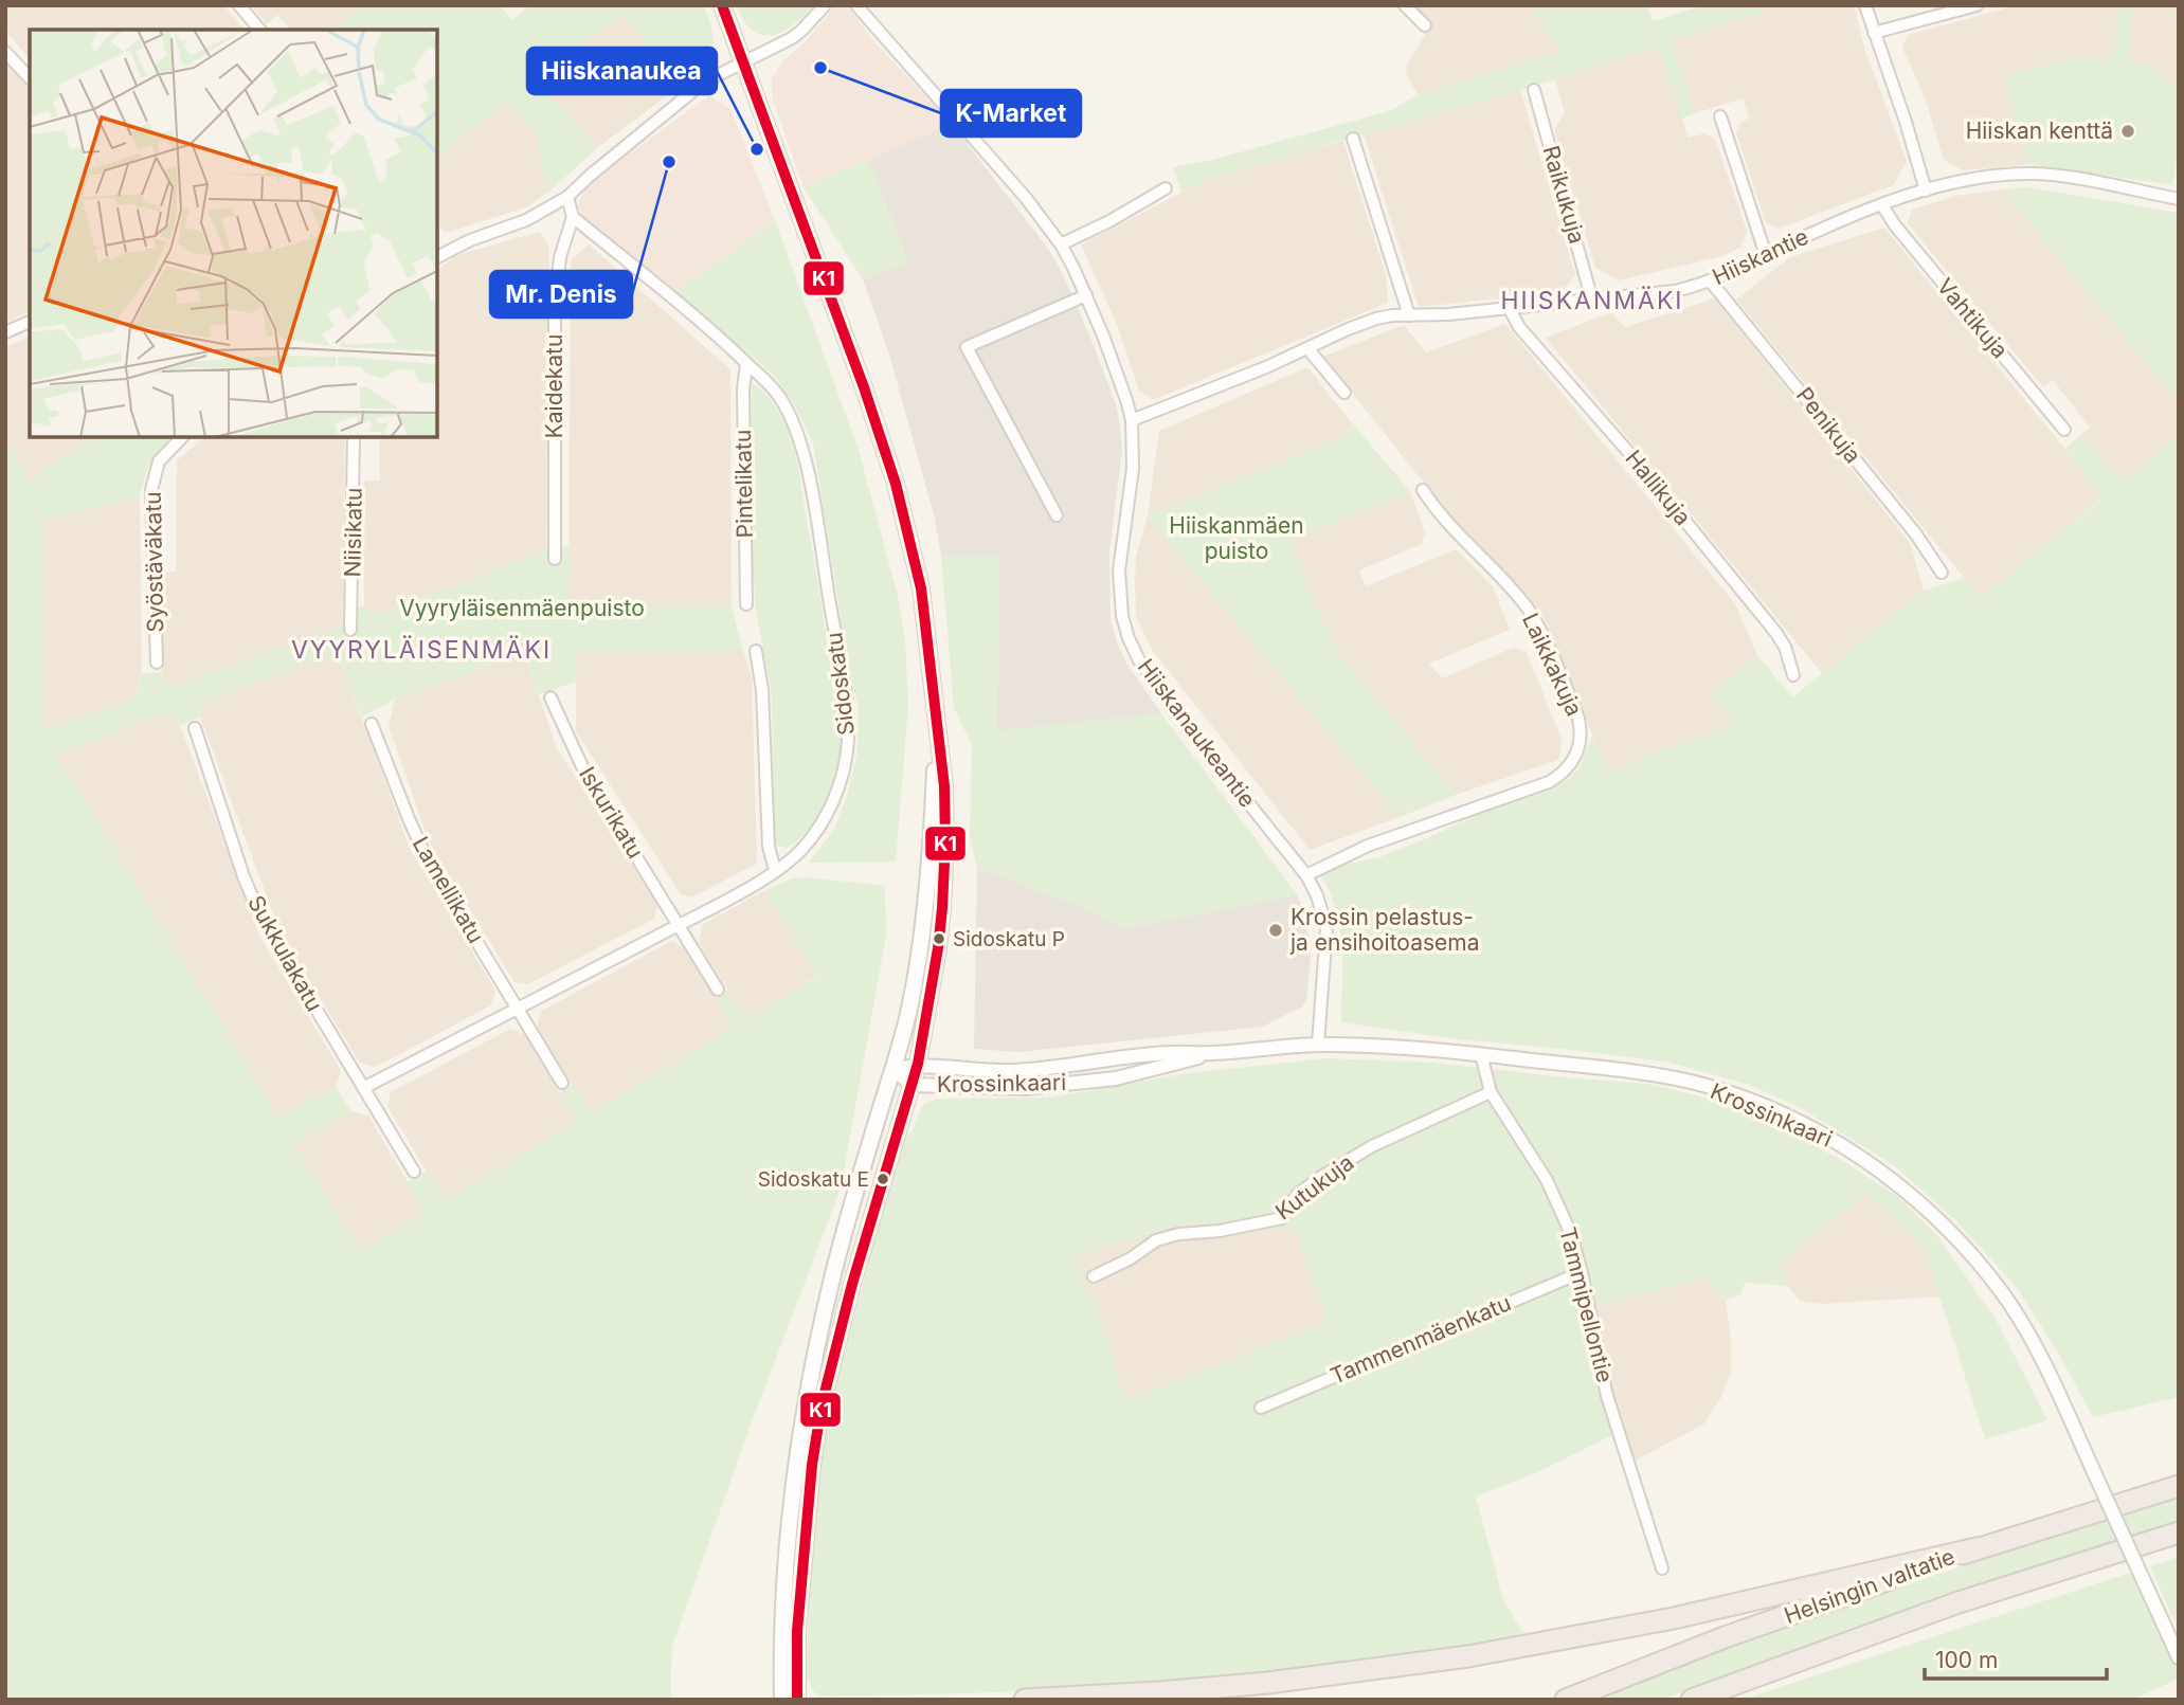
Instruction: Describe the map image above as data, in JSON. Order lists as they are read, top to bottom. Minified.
{"streets":{"highway":["Helsingin valtatie"],"street":["Raikukuja","Hiiskantie","Vahtikuja","Kaidekatu","Penikuja","Pintelikatu","Hallikuja","Niisikatu","Syöstäväkatu","Laikkakuja","Sidoskatu","Hiiskanaukeantie","Iskurikatu","Lamellikatu","Sukkulakatu","Krossinkaari","Kutukuja","Tammipellontie","Tammenmäenkatu"]},"crossings":[["Raikukuja","Hiiskantie"],["Hiiskantie","Vahtikuja"],["Hiiskantie","Penikuja"],["Hiiskantie","Hallikuja"],["Hiiskantie","Hiiskanaukeantie"],["Kaidekatu","Sidoskatu"],["Pintelikatu","Sidoskatu"],["Laikkakuja","Hiiskanaukeantie"],["Sidoskatu","Iskurikatu"],["Sidoskatu","Lamellikatu"],["Sidoskatu","Sukkulakatu"],["Hiiskanaukeantie","Krossinkaari"],["Krossinkaari","Tammipellontie"],["Kutukuja","Tammipellontie"],["Tammipellontie","Tammenmäenkatu"]],"districts":["HIISKANMÄKI","VYYRYLÄISENMÄKI"],"parks":["Hiiskanmäen puisto","Vyyryläisenmäenpuisto"],"places":["K-Market","Hiiskan kenttä","Hiiskanaukea","Mr. Denis","Krossin pelastus- ja ensihoitoasema","Sidoskatu P","Sidoskatu E"],"lines":["transit line K1"],"scale_bar":"100 m"}
